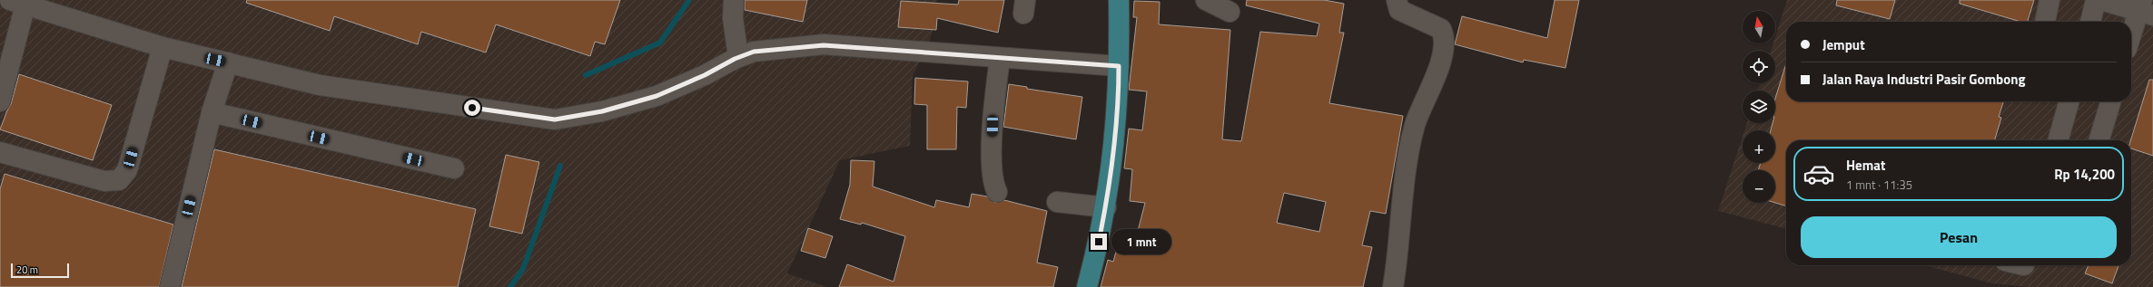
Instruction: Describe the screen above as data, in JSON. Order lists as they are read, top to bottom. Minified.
{"scale_bar":"20 m","north":"top","page":{"map_buttons":["+","−"],"banner":["Jemput","Jalan Raya Industri Pasir Gombong"],"list":[{"name":"Hemat","note":"1 mnt · 11:35","value":"Rp 14,200"}],"buttons":"Pesan","bubble":"1 mnt","scale":"20 m"}}
